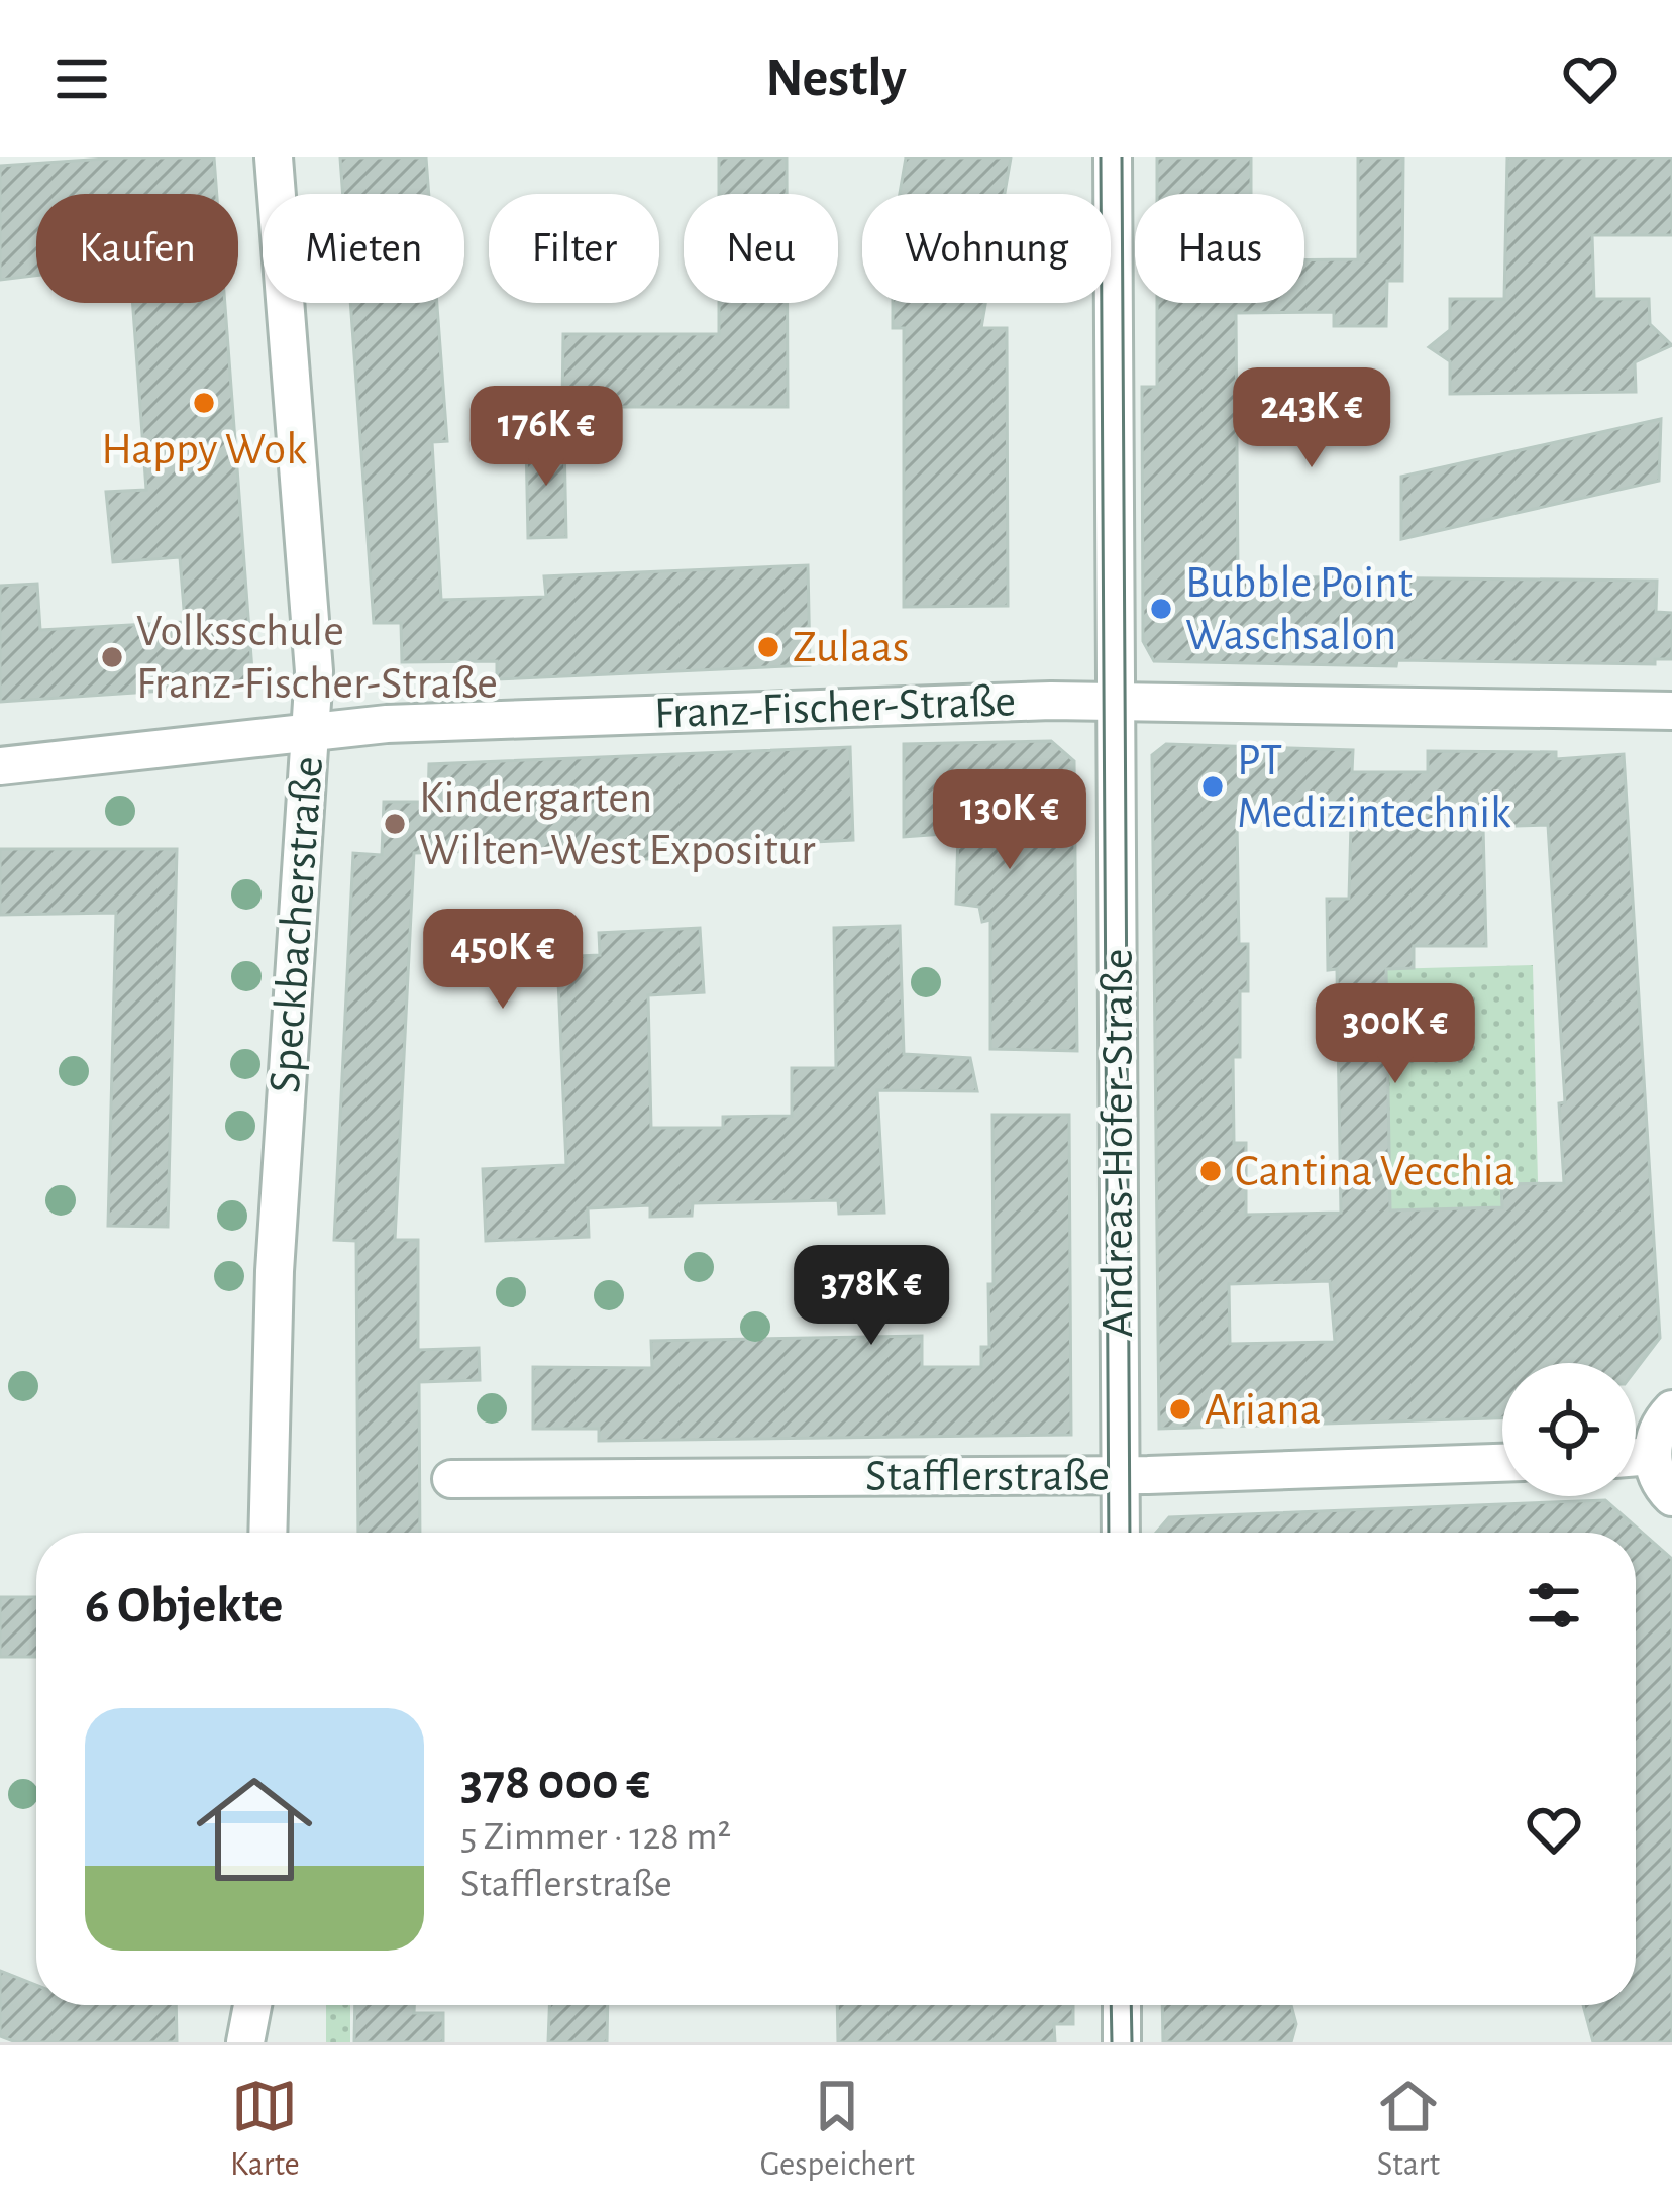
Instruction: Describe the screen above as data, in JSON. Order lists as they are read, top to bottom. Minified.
{"streets":{"street":["Franz-Fischer-Straße","Speckbacherstraße","Andreas-Hofer-Straße","Stafflerstraße"]},"crossings":[["Franz-Fischer-Straße","Speckbacherstraße"],["Franz-Fischer-Straße","Andreas-Hofer-Straße"],["Andreas-Hofer-Straße","Stafflerstraße"]],"places":["Happy Wok","Bubble Point Waschsalon","Zulaas","Volksschule Franz-Fischer-Straße","PT Medizintechnik","Kindergarten Wilten-West Expositur","Cantina Vecchia","Ariana"],"page":{"header":"Nestly","chip":["Kaufen","Mieten","Filter","Neu","Wohnung","Haus"],"price":["243K €","176K €","130K €","450K €","300K €","378K €"],"heading":"6 Objekte","list":[{"name":"378 000 €","note":"5 Zimmer · 128 m² · Stafflerstraße"}],"tabs":["Karte","Gespeichert","Start"]}}
